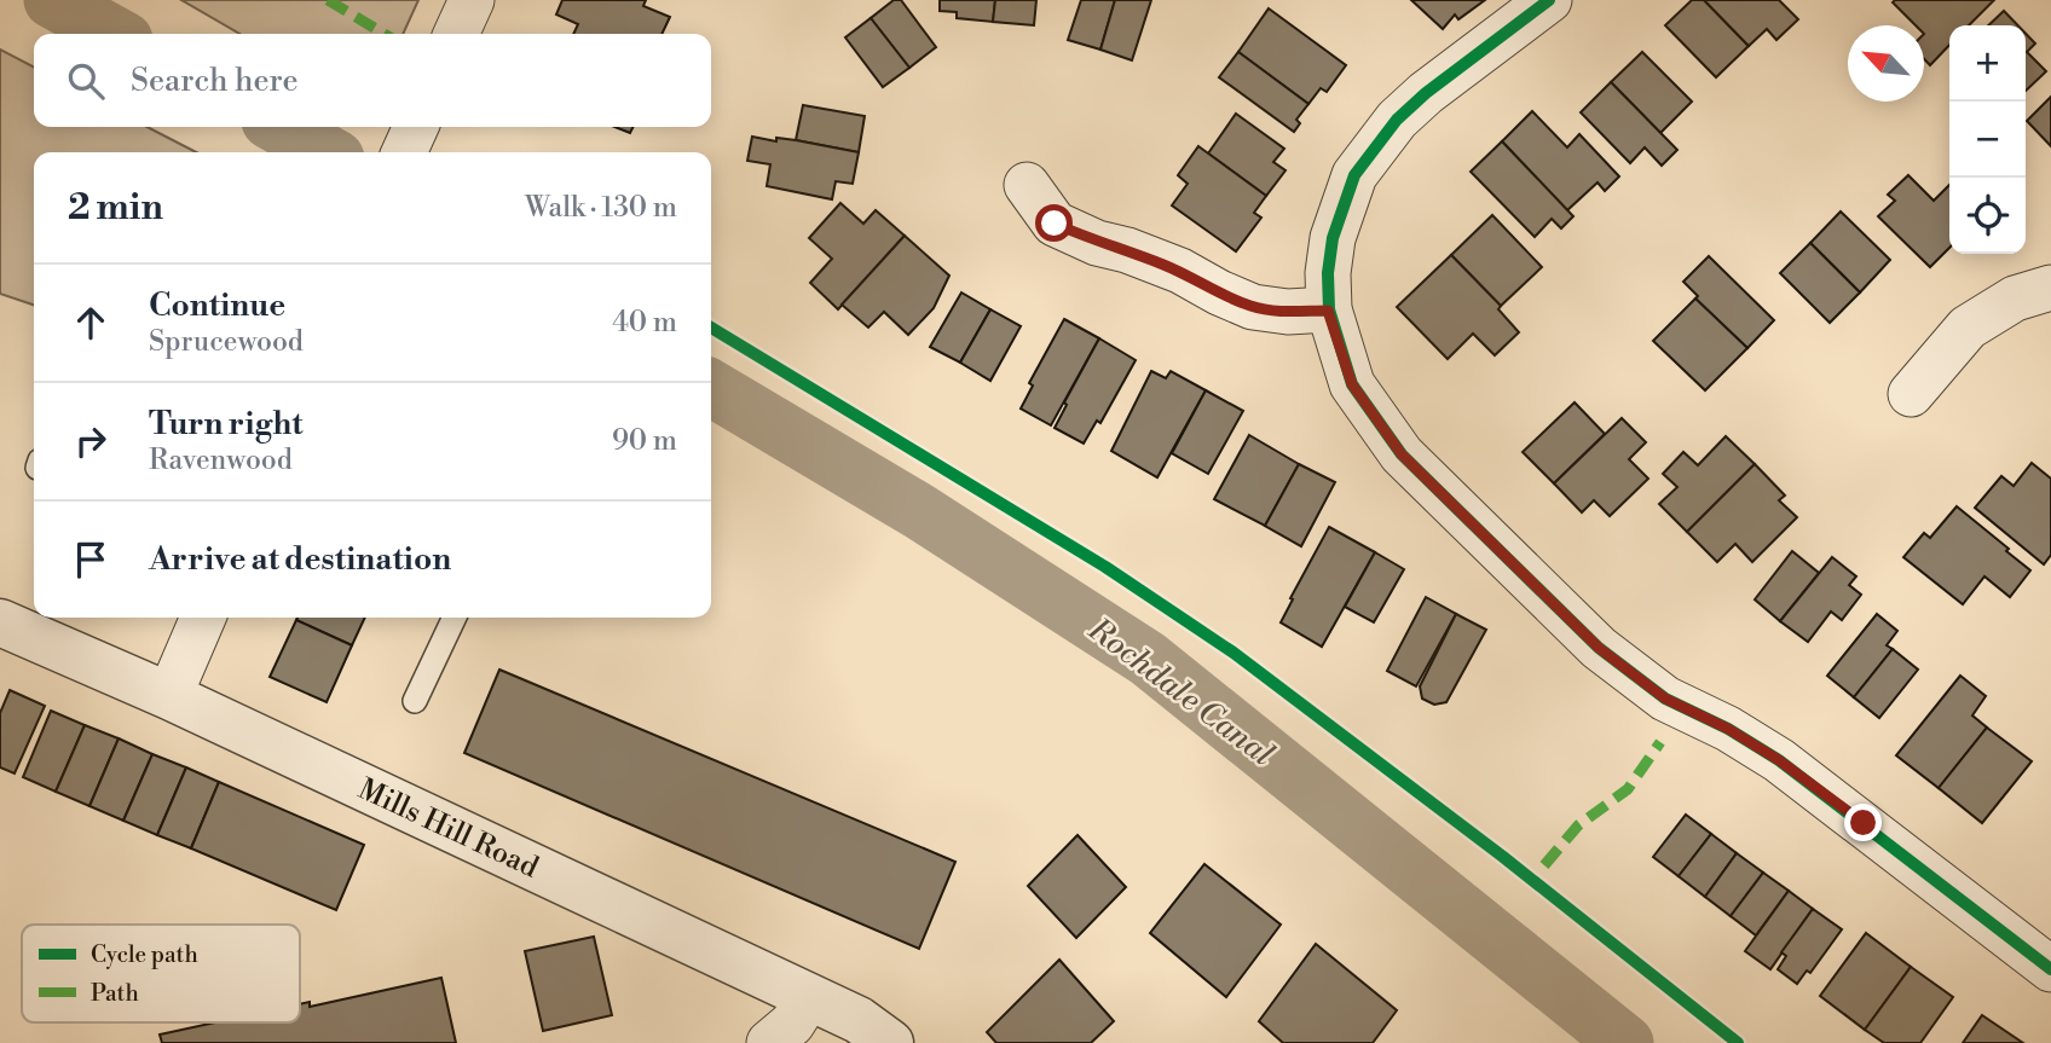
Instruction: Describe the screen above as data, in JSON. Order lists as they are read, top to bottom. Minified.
{"streets":{"street":["Mills Hill Road"]},"water":["Rochdale Canal"],"legend":["Cycle path","Path"],"north":"top left","page":{"map_buttons":["+","−"],"search":"Search here","heading":["2 min","Walk · 130 m"],"list":[["Continue","Sprucewood","40 m"],["Turn right","Ravenwood","90 m"],"Arrive at destination"]}}
